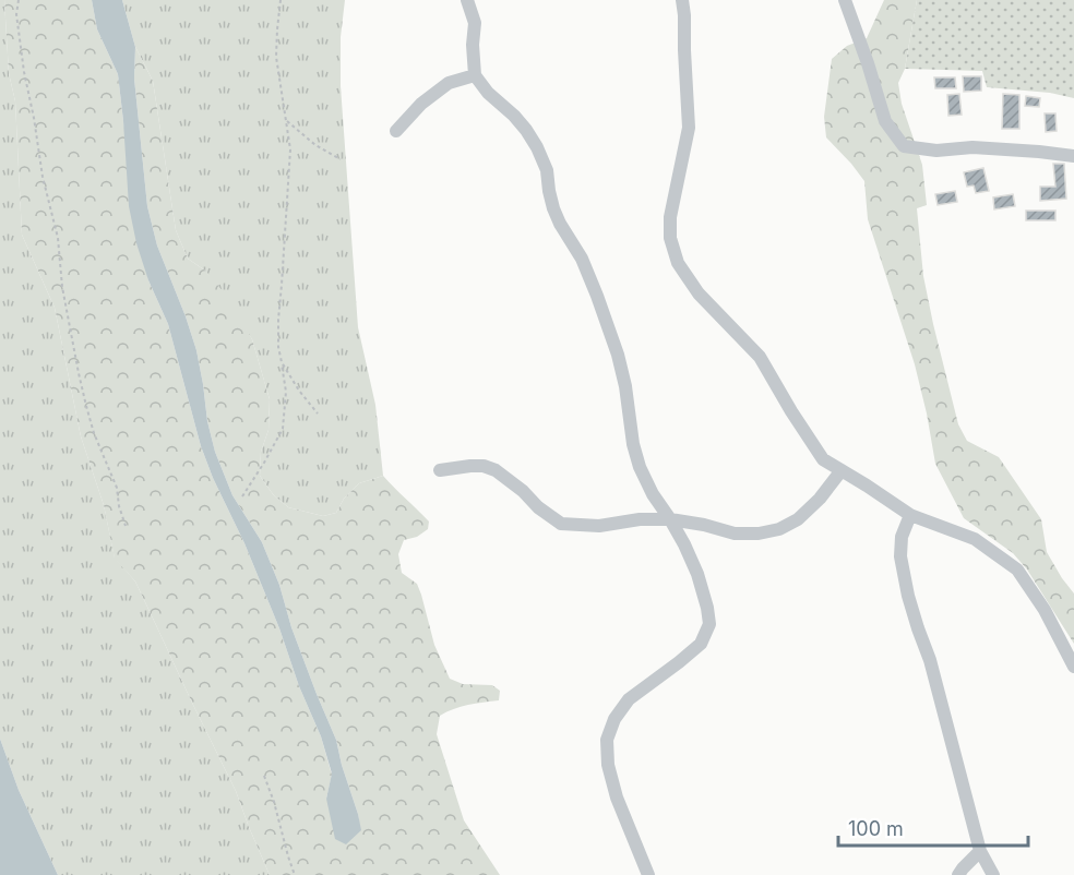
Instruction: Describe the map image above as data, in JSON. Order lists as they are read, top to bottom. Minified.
{"scale_bar":"100 m"}
